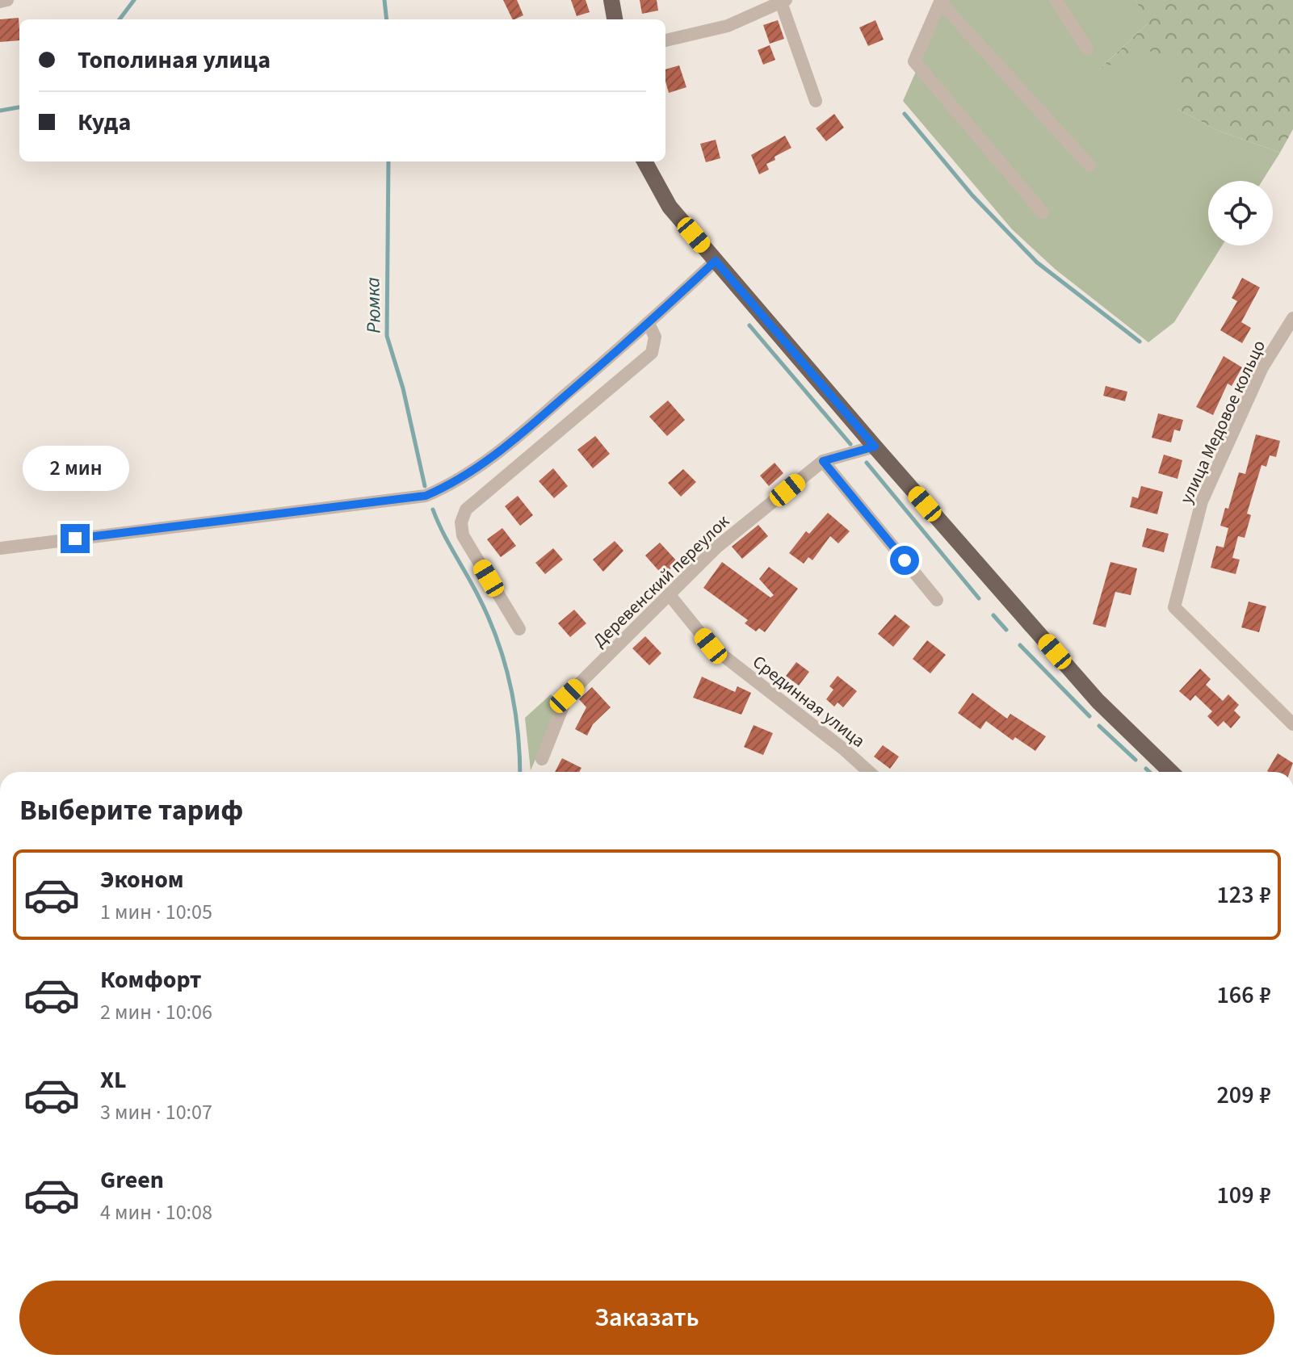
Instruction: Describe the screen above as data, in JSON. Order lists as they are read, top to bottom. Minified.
{"streets":{"street":["улица Медовое кольцо","Деревенский переулок","Срединная улица"]},"crossings":[["Деревенский переулок","Срединная улица"]],"water":["Рюмка"],"page":{"banner":["Тополиная улица","Куда"],"bubble":"2 мин","heading":"Выберите тариф","list":[{"name":"Эконом","note":"1 мин · 10:05","value":"123 ₽"},{"name":"Комфорт","note":"2 мин · 10:06","value":"166 ₽"},{"name":"XL","note":"3 мин · 10:07","value":"209 ₽"},{"name":"Green","note":"4 мин · 10:08","value":"109 ₽"}],"buttons":"Заказать"}}
